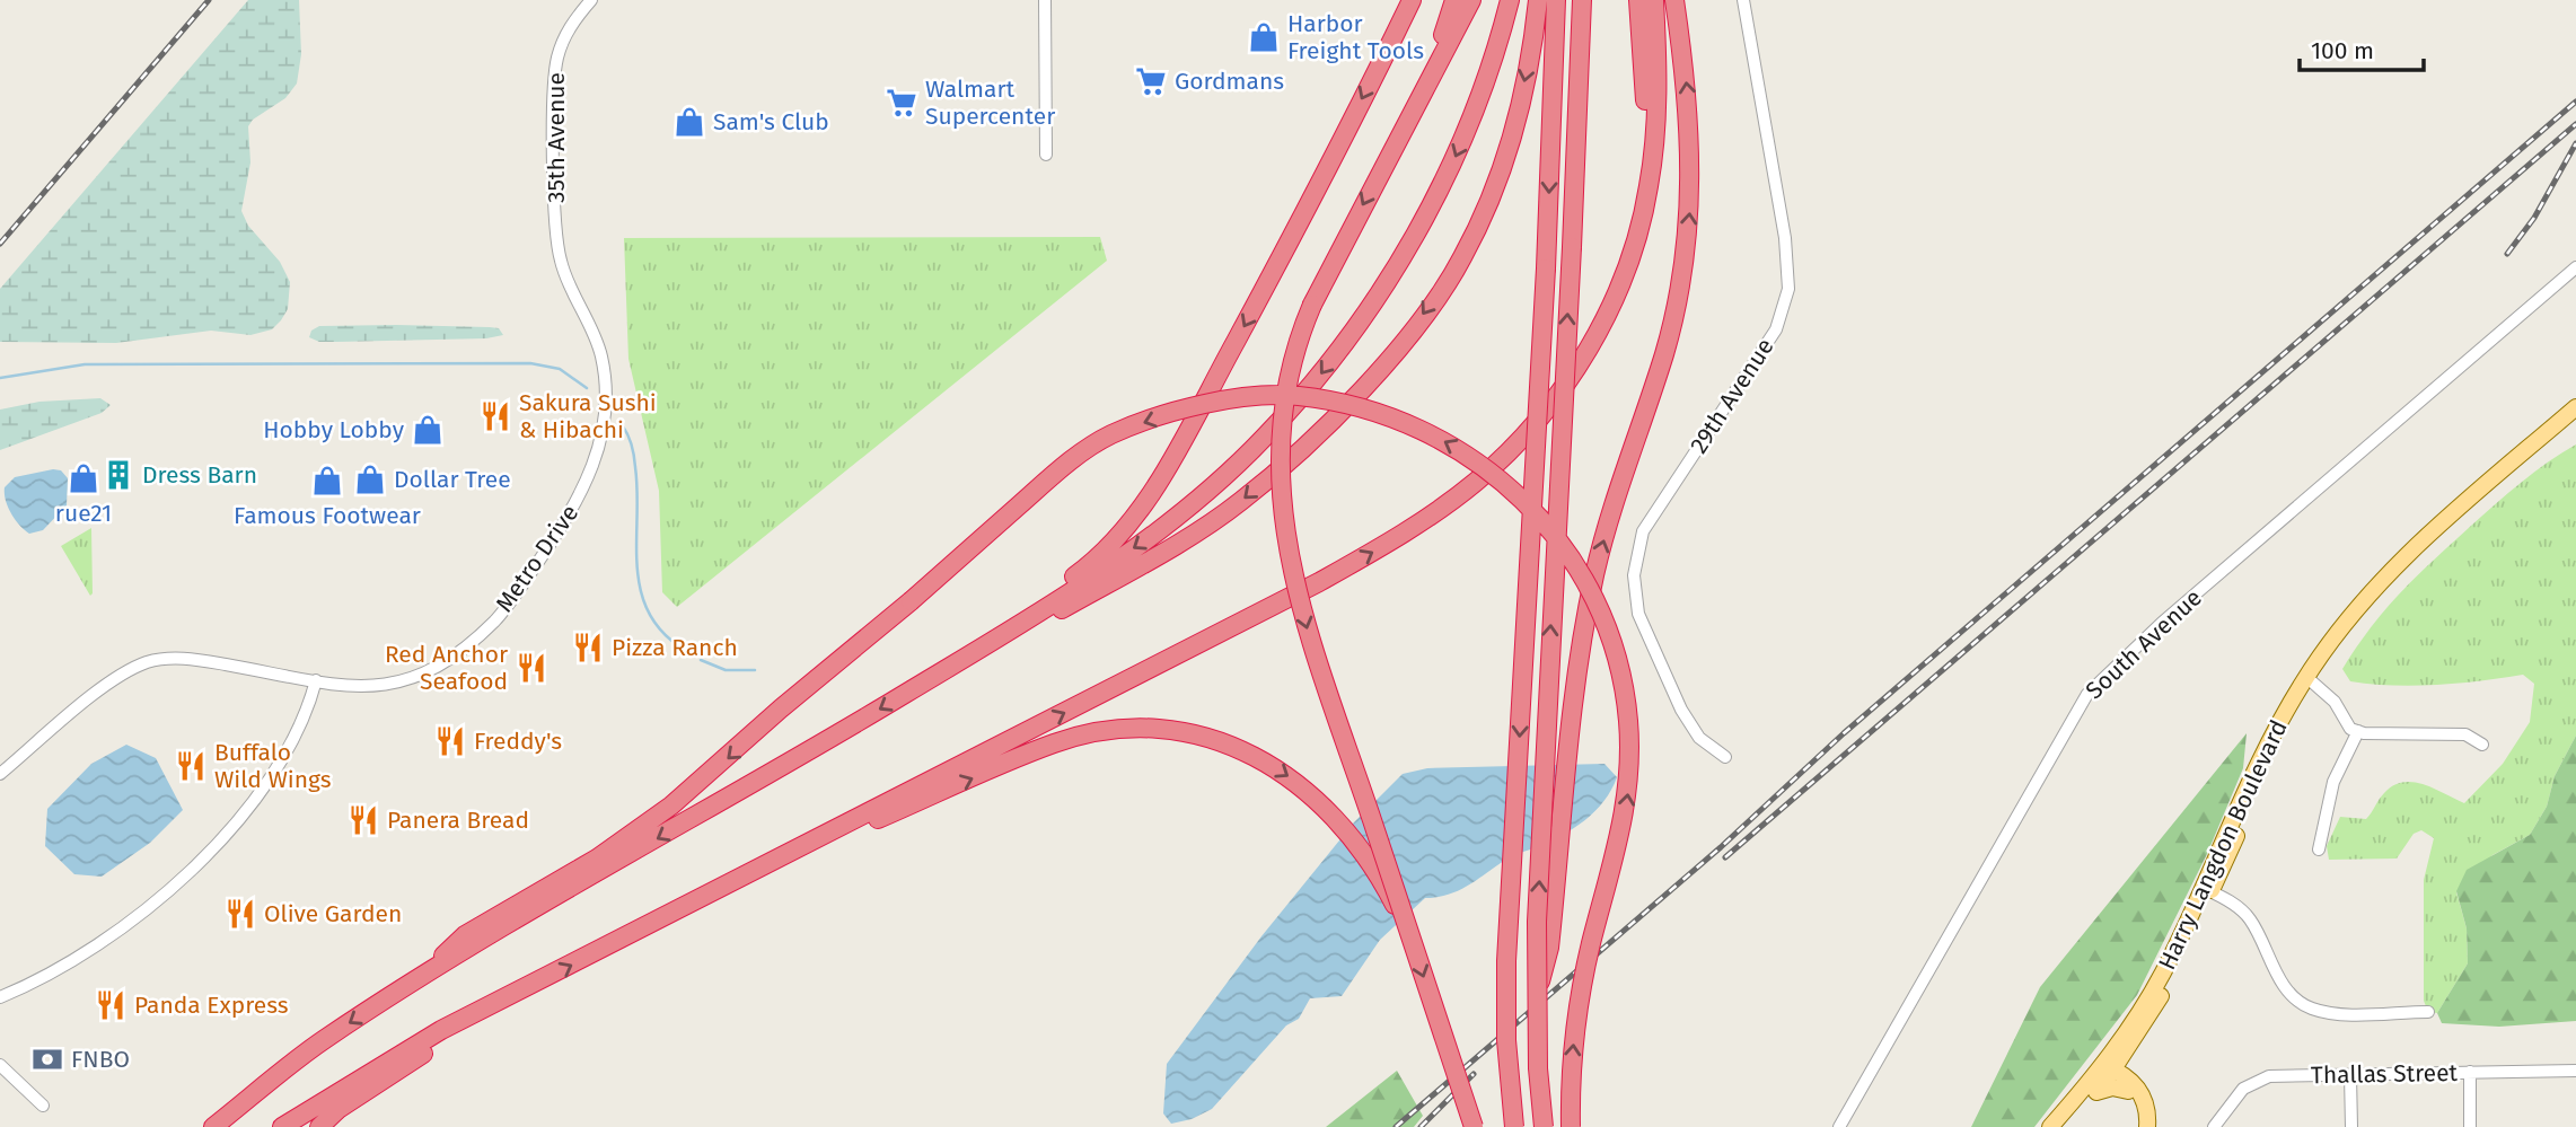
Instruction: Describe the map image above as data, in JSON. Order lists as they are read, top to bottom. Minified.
{"streets":{"main road":["Harry Langdon Boulevard"],"street":["35th Avenue","29th Avenue","Metro Drive","South Avenue","Thallas Street"]},"crossings":[["35th Avenue","Metro Drive"]],"places":{"shop":["Harbor Freight Tools","Sam's Club","Hobby Lobby","rue21","Dollar Tree","Famous Footwear"],"supermarket":["Gordmans","Walmart Supercenter"],"restaurant":["Sakura Sushi & Hibachi","Pizza Ranch","Red Anchor Seafood","Freddy's","Buffalo Wild Wings","Panera Bread","Olive Garden","Panda Express"],"building":["Dress Barn"],"bank":["FNBO"]},"scale_bar":"100 m"}
